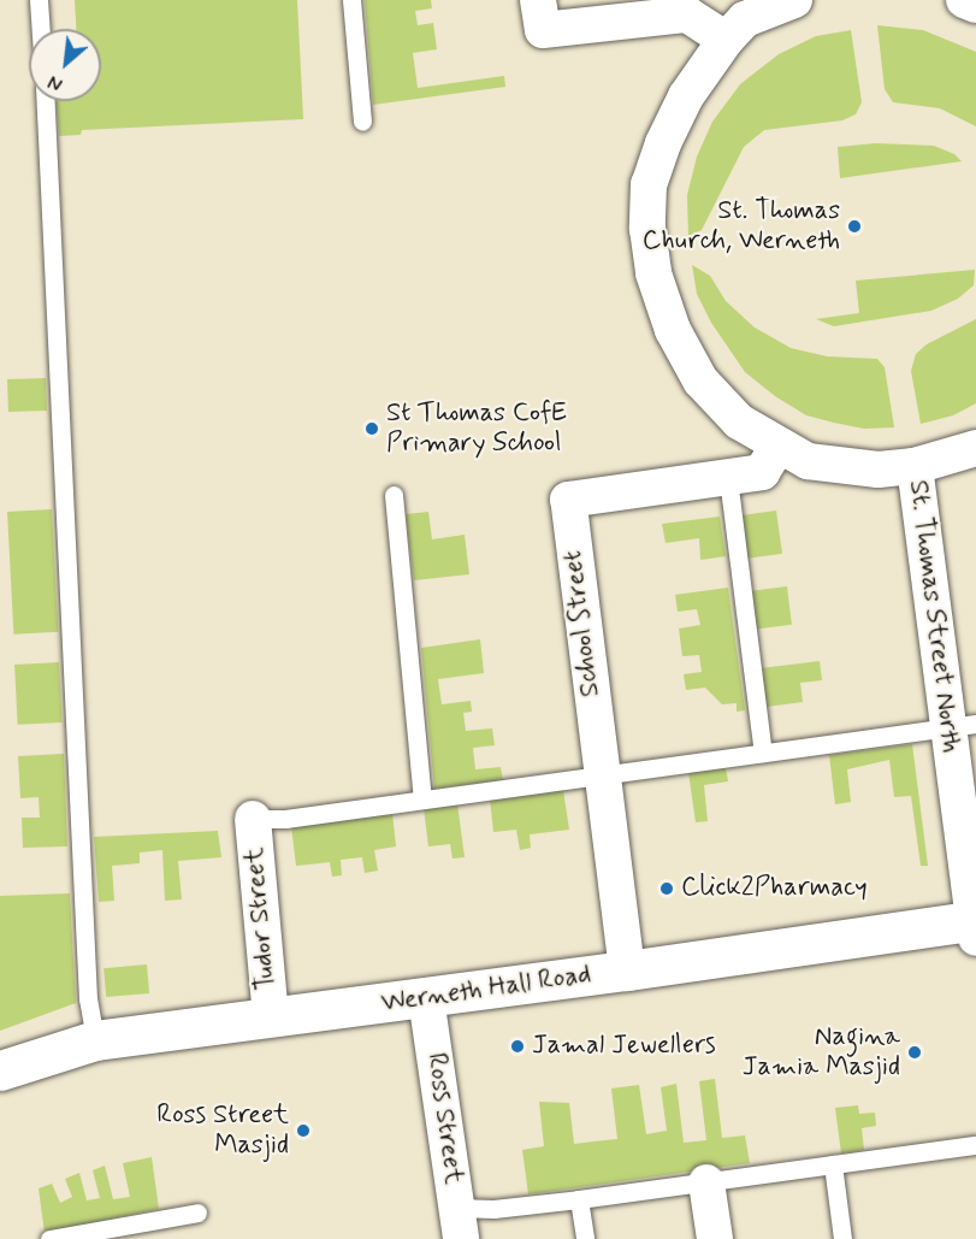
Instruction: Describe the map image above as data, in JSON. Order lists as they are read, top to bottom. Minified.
{"streets":{"street":["St. Thomas Street North","School Street","Tudor Street","Werneth Hall Road","Ross Street"]},"crossings":[["St. Thomas Street North","Werneth Hall Road"],["School Street","Werneth Hall Road"],["Tudor Street","Werneth Hall Road"],["Werneth Hall Road","Ross Street"]],"places":["St. Thomas Church, Werneth","St Thomas CofE Primary School","Click2Pharmacy","Jamal Jewellers","Nagina Jamia Masjid","Ross Street Masjid"],"north":"bottom left"}
